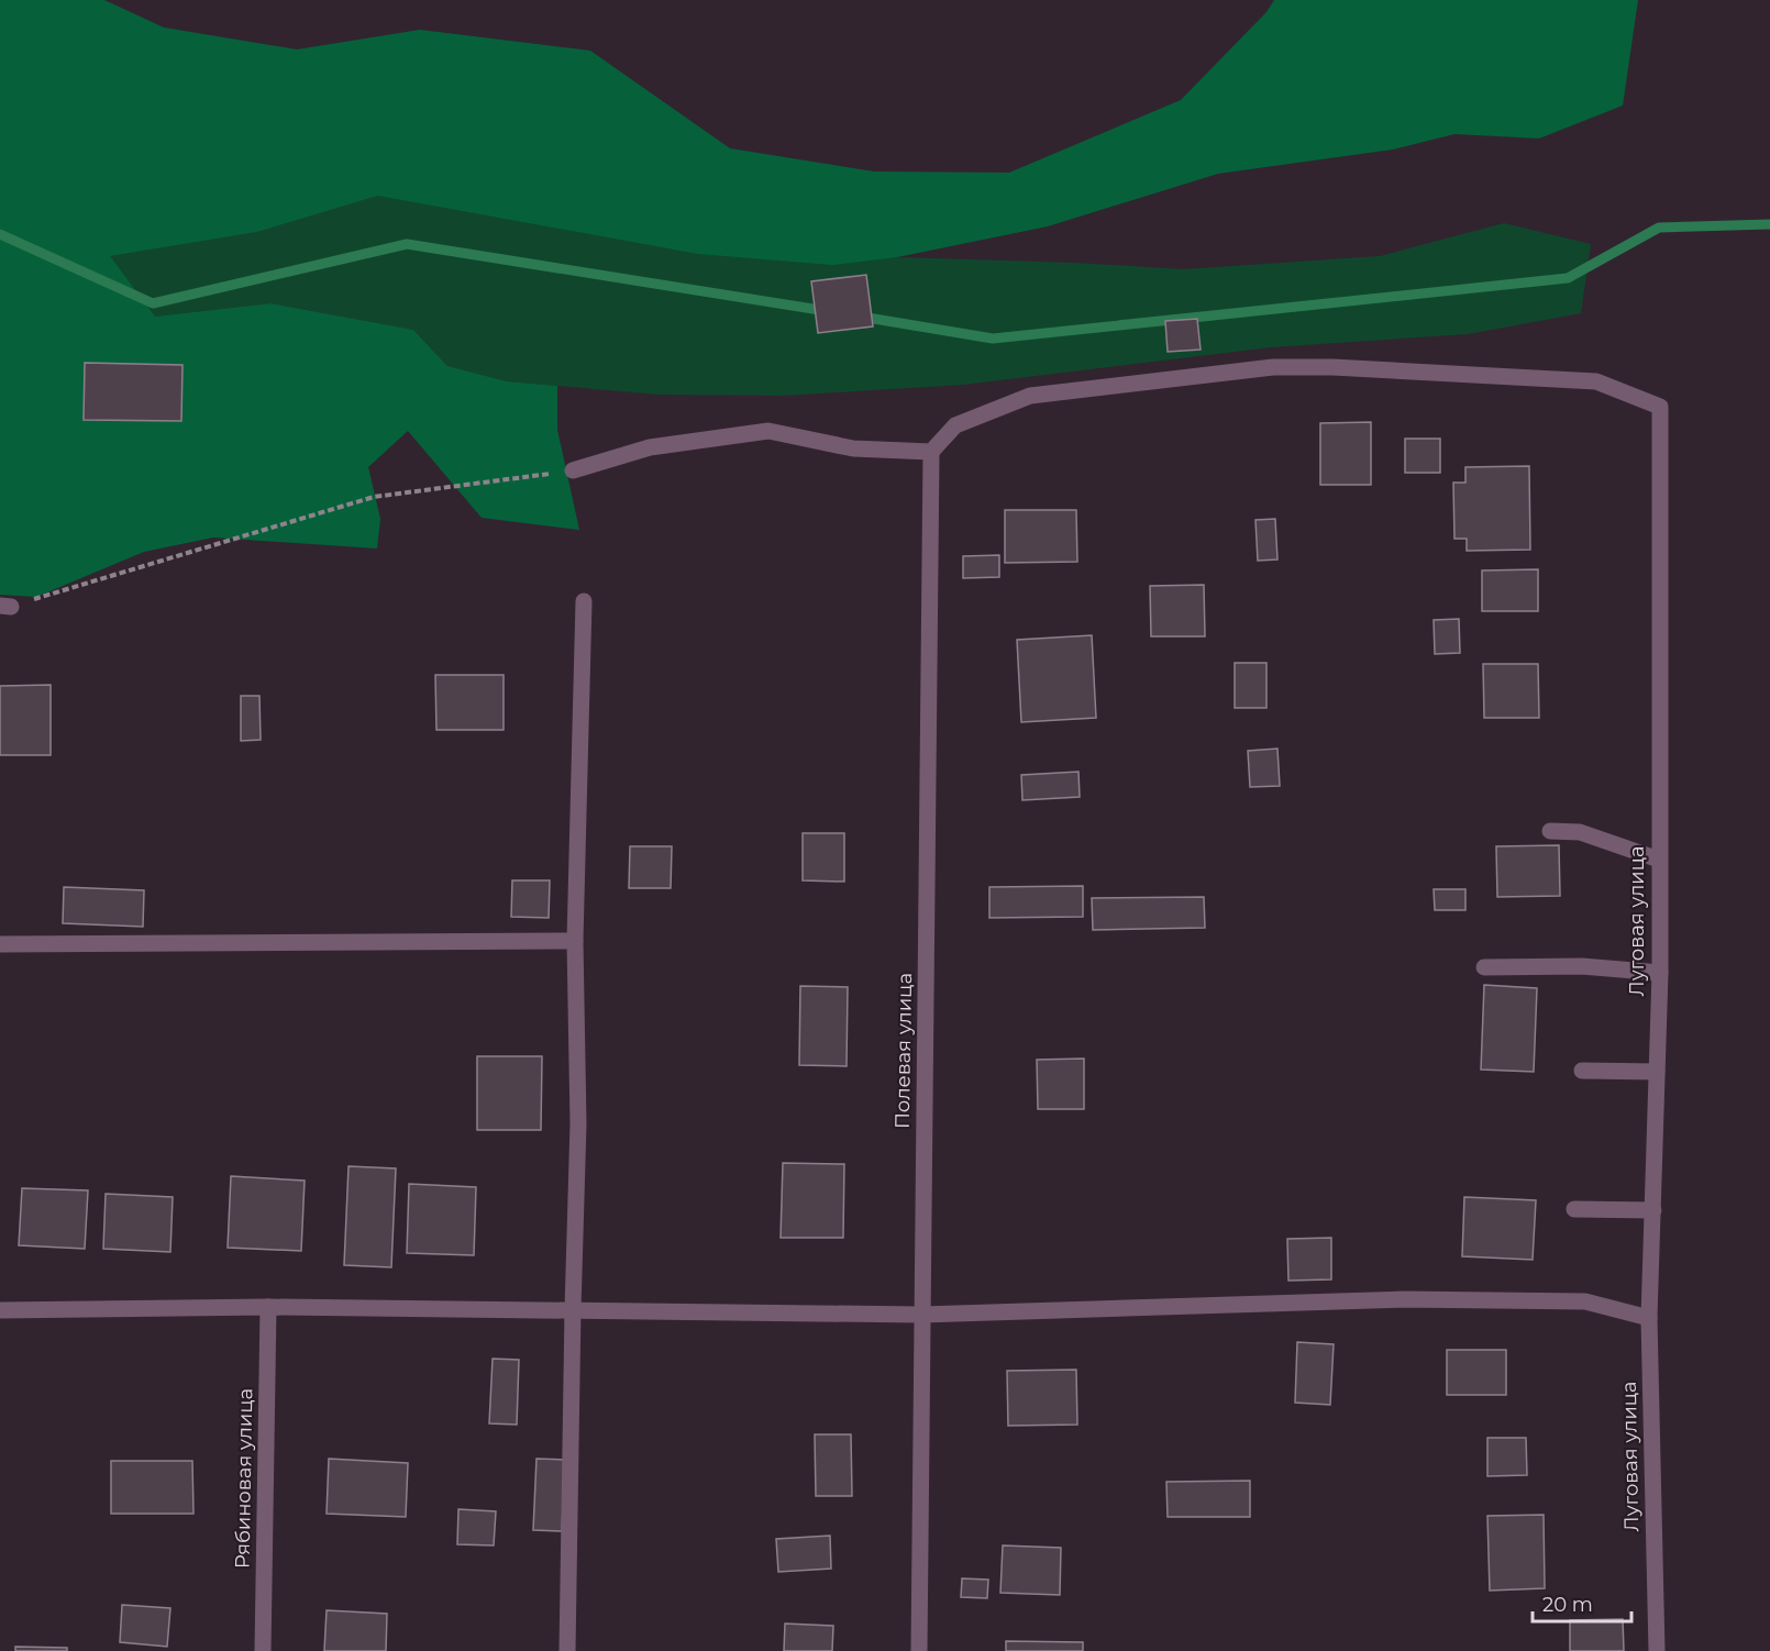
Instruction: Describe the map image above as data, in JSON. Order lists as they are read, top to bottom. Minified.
{"streets":{"street":["Луговая улица","Полевая улица","Рябиновая улица"]},"crossings":[["Луговая улица","Полевая улица"]],"scale_bar":"20 m"}
